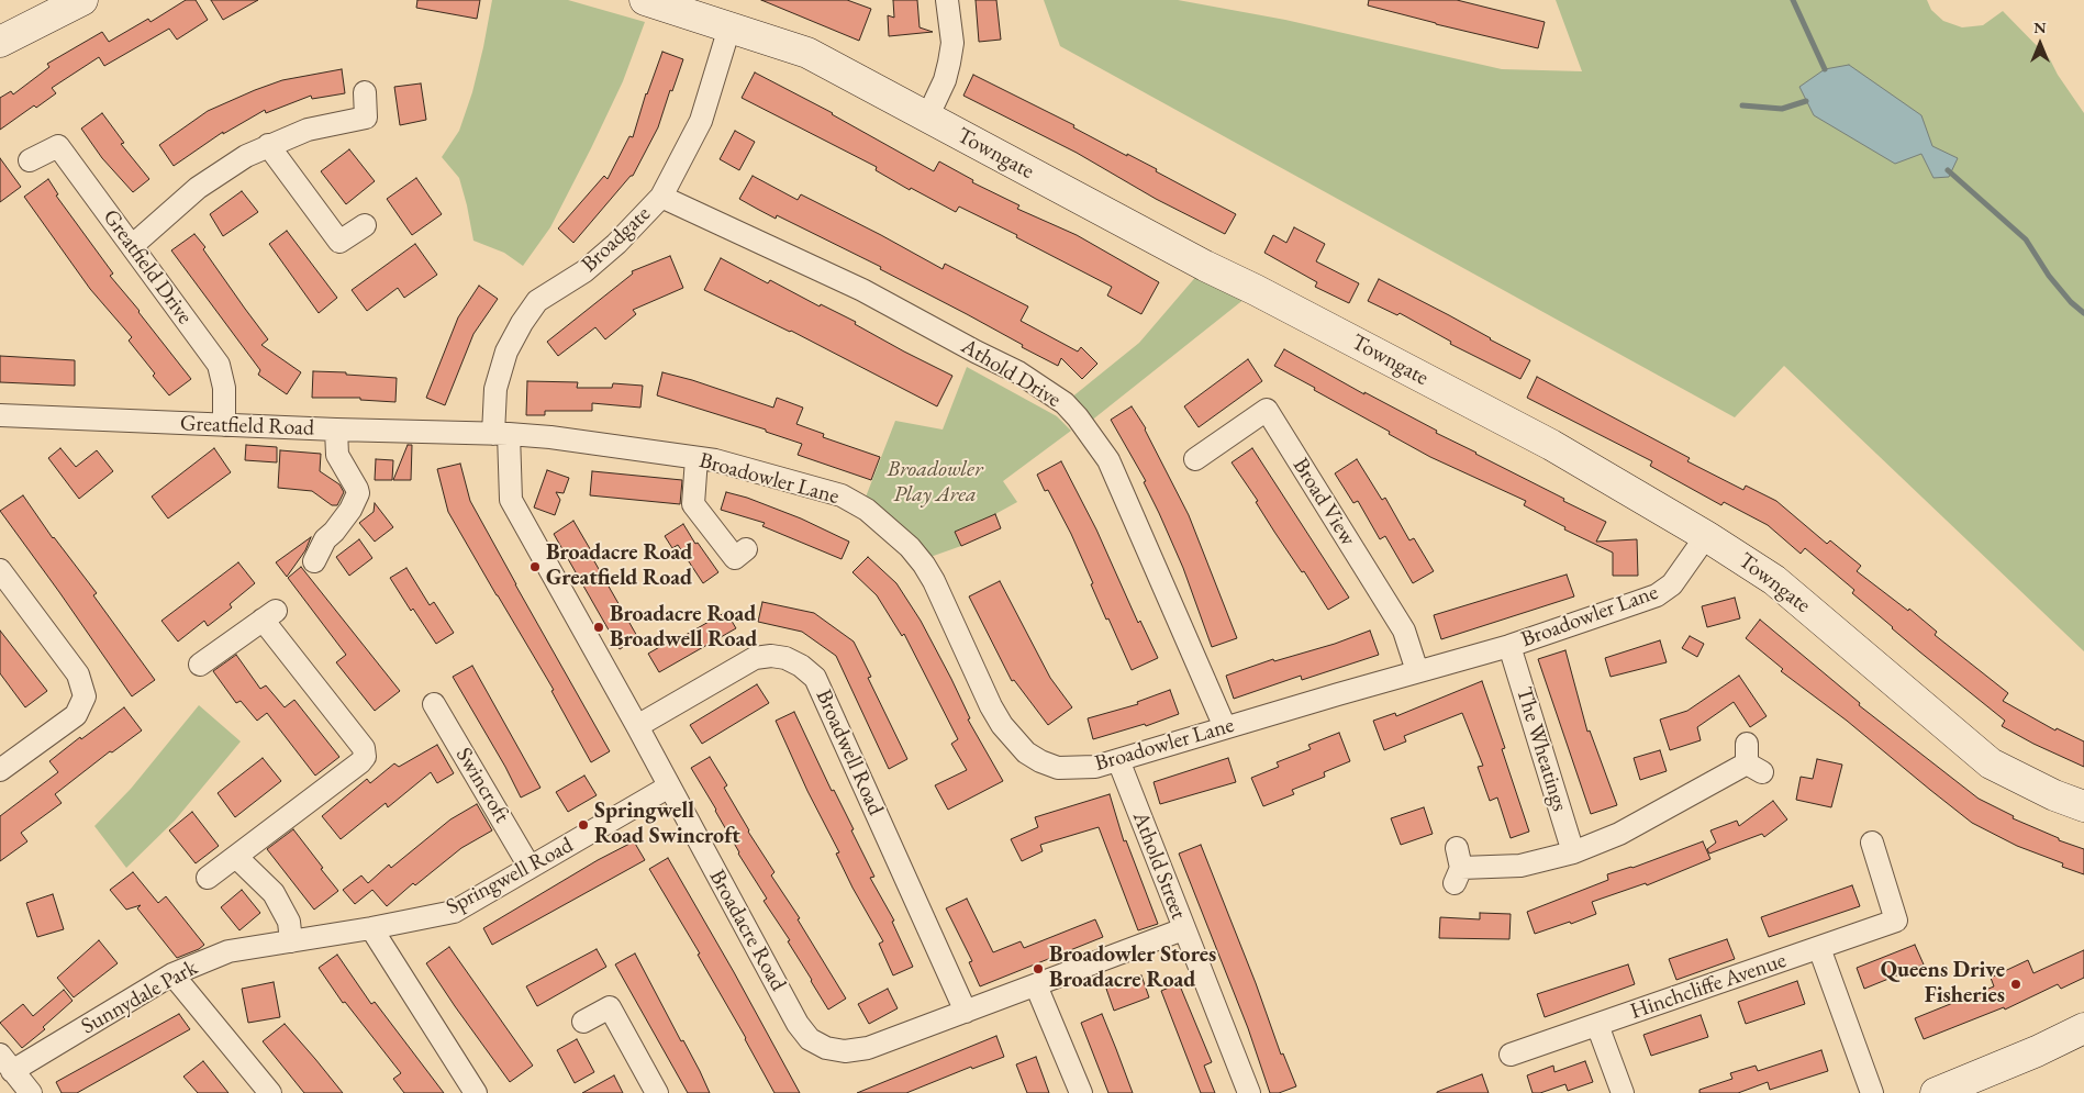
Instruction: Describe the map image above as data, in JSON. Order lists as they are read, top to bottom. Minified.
{"streets":{"street":["Towngate","Broadgate","Greatfield Drive","Athold Drive","Greatfield Road","Broadowler Lane","Broad View","The Wheatings","Broadwell Road","Swincroft","Athold Street","Springwell Road","Broadacre Road","Hinchcliffe Avenue","Sunnydale Park"]},"crossings":[["Towngate","Broadgate"],["Towngate","Broadowler Lane"],["Broadgate","Athold Drive"],["Broadgate","Greatfield Road"],["Broadgate","Broadowler Lane"],["Broadgate","Broadacre Road"],["Greatfield Drive","Greatfield Road"],["Athold Drive","Broadowler Lane"],["Greatfield Road","Broadowler Lane"],["Greatfield Road","Broadacre Road"],["Broadowler Lane","Broad View"],["Broadowler Lane","The Wheatings"],["Broadowler Lane","Athold Street"],["Broadowler Lane","Broadacre Road"],["Broadwell Road","Broadacre Road"],["Swincroft","Springwell Road"],["Athold Street","Broadacre Road"],["Springwell Road","Broadacre Road"],["Springwell Road","Sunnydale Park"]],"parks":["Broadowler Play Area"],"places":["Broadacre Road Greatfield Road","Broadacre Road Broadwell Road","Springwell Road Swincroft","Broadowler Stores Broadacre Road","Queens Drive Fisheries"],"north":"top"}
